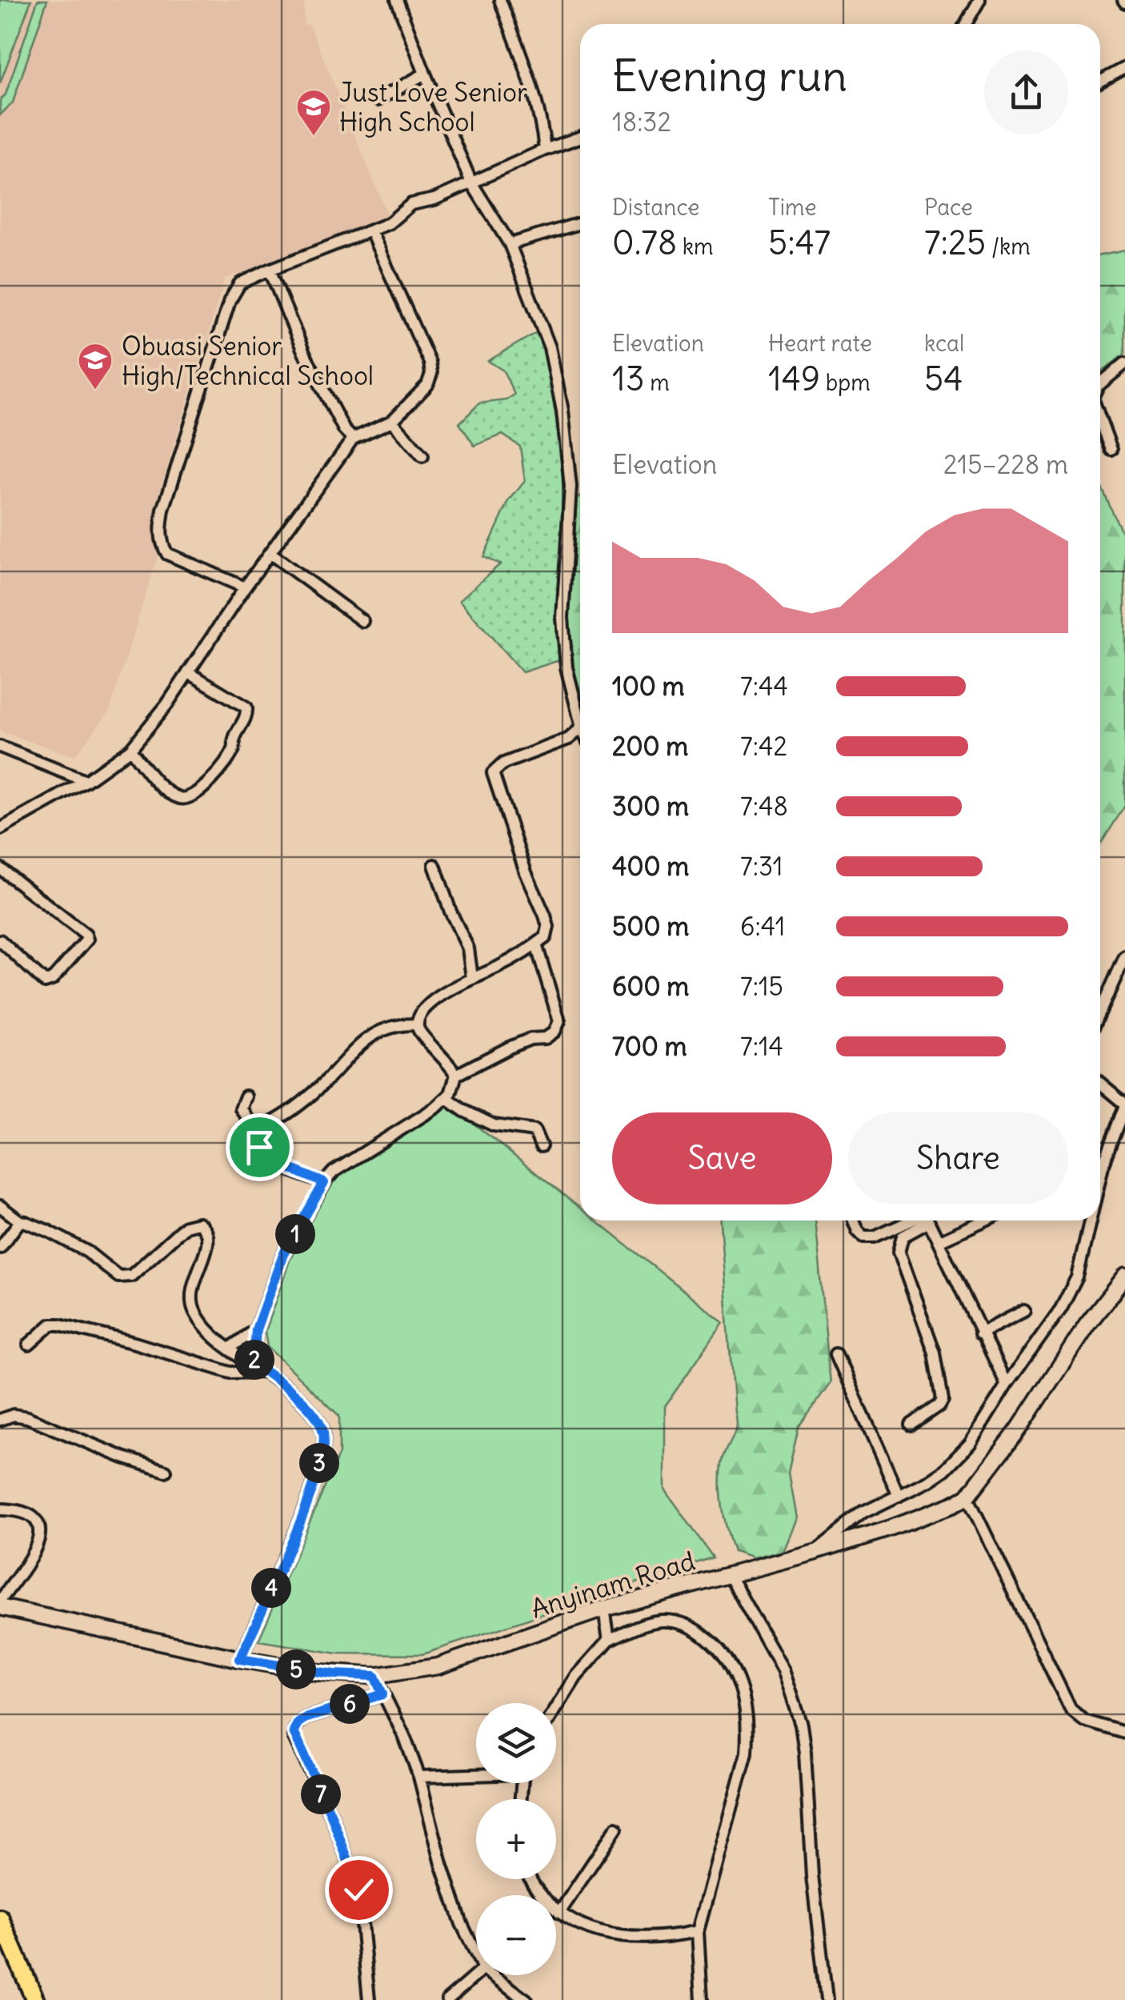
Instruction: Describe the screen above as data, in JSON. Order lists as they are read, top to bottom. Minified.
{"streets":{"street":["Anyinam Road"]},"places":{"school or university":["Just Love Senior High School","Obuasi Senior High/Technical School"]},"page":{"heading":["Evening run","18:32"],"stats":[["Distance","0.78 km"],["Time","5:47"],["Pace","7:25 /km"],["Elevation","13 m"],["Heart rate","149 bpm"],["kcal","54"]],"chart":["Elevation","215–228 m"],"list":[{"name":"100 m","note":"7:44"},{"name":"200 m","note":"7:42"},{"name":"300 m","note":"7:48"},{"name":"400 m","note":"7:31"},{"name":"500 m","note":"6:41"},{"name":"600 m","note":"7:15"},{"name":"700 m","note":"7:14"}],"buttons":["Save","Share"],"pins":["1","2","3","4","5","6","7"],"map_buttons":["+","−"]}}
